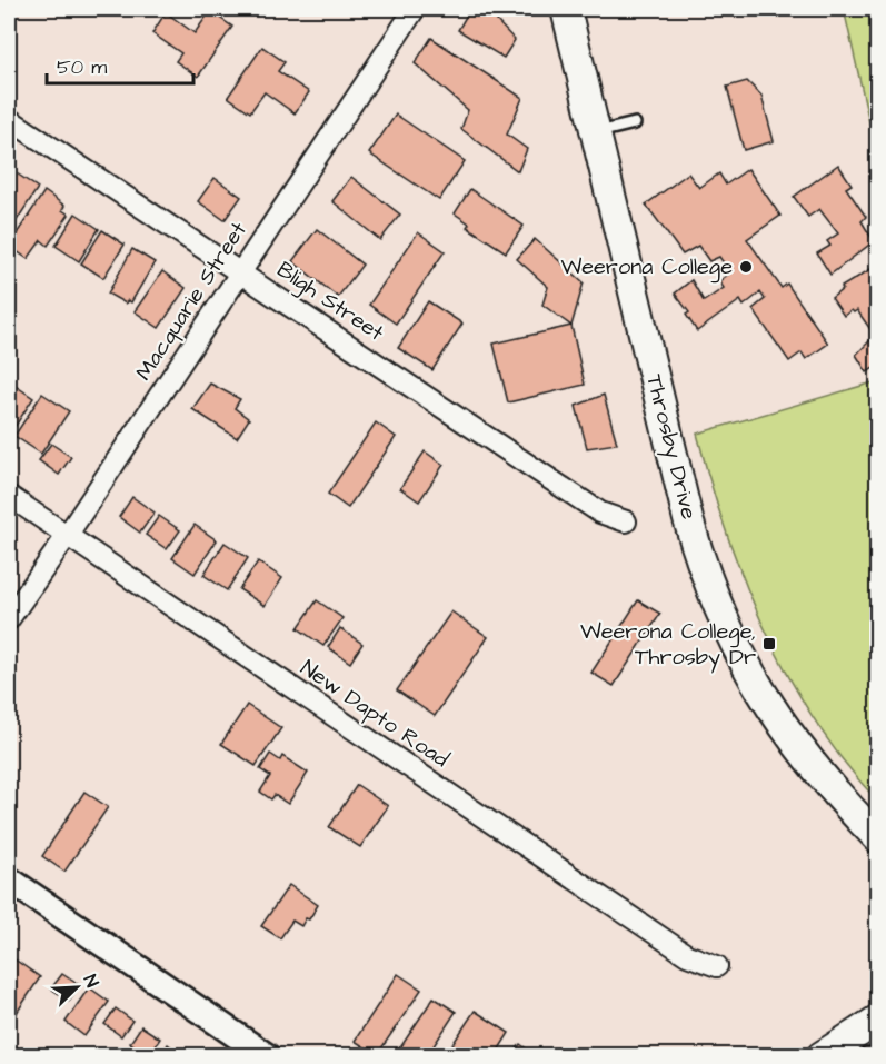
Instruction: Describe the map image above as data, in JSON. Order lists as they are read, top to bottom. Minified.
{"streets":{"main road":["Throsby Drive"],"street":["Macquarie Street","Bligh Street","New Dapto Road"]},"crossings":[["Macquarie Street","Bligh Street"],["Macquarie Street","New Dapto Road"]],"places":{"other":["Weerona College"],"transit":["Weerona College, Throsby Dr"]},"scale_bar":"50 m","north":"top right"}
